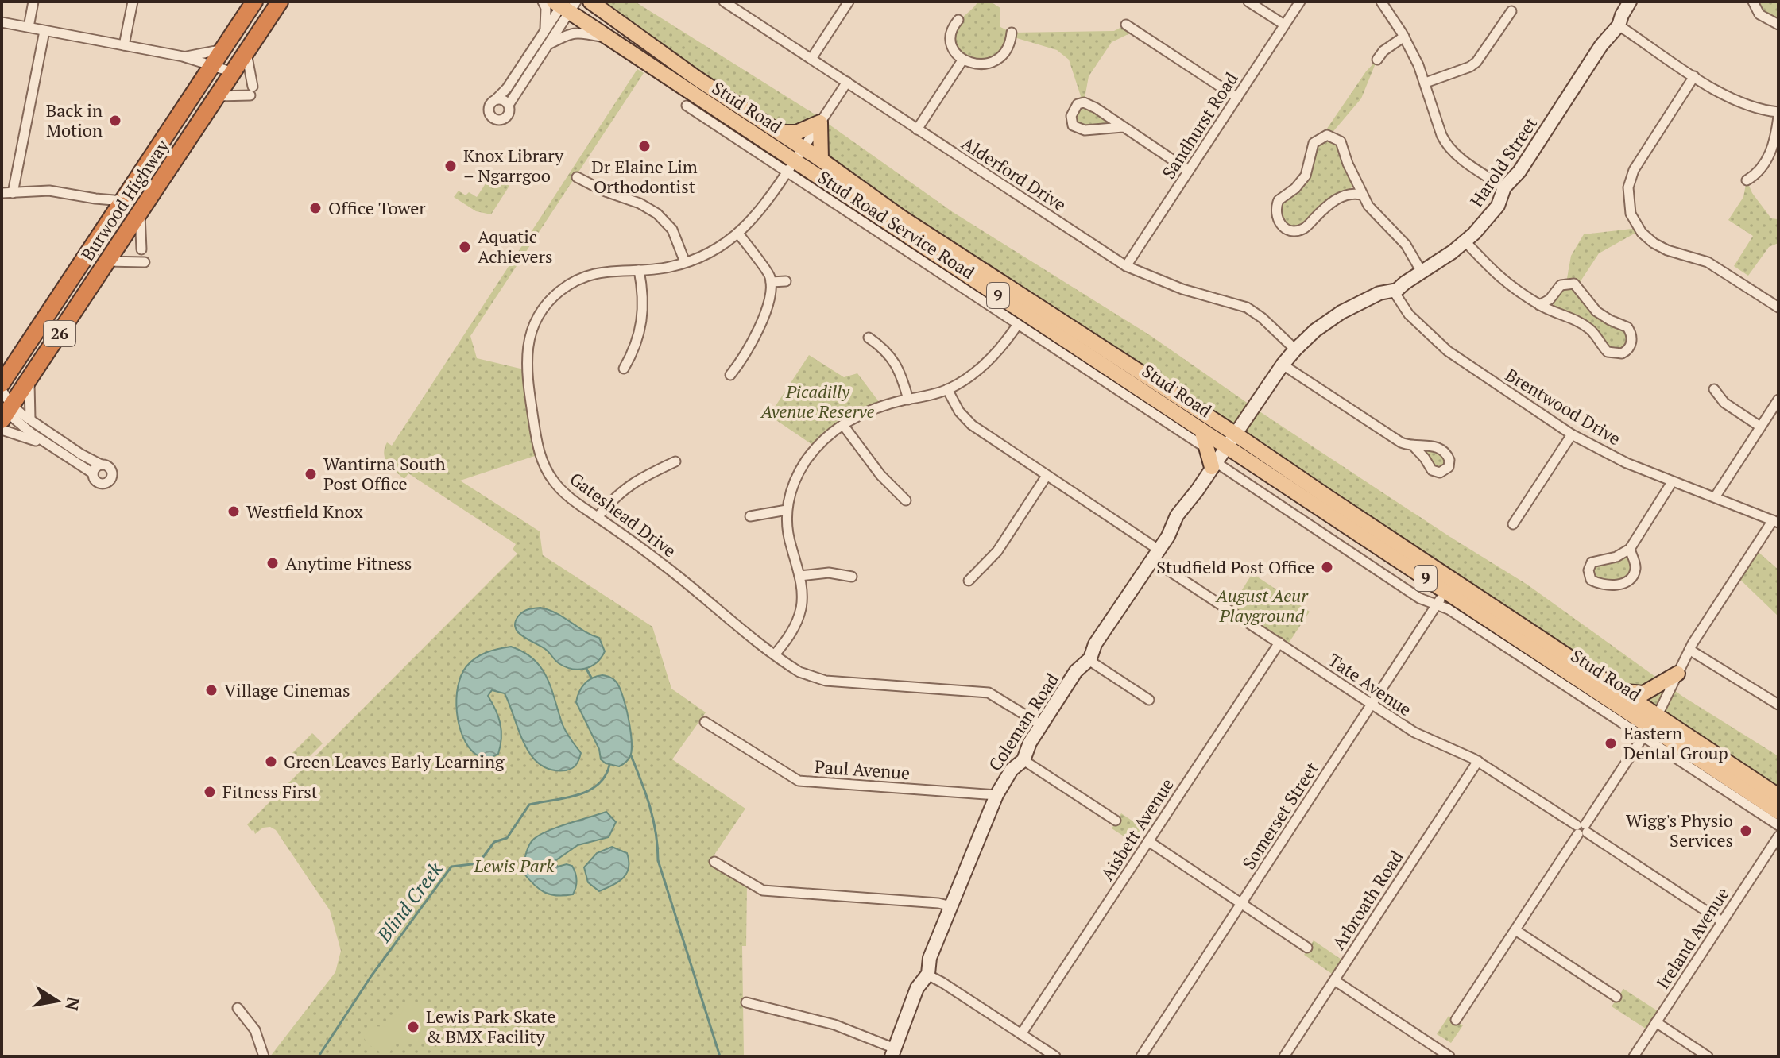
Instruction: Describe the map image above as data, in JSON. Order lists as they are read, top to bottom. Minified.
{"streets":{"highway":["Burwood Highway","26"],"main road":["Stud Road","9"],"street":["Sandhurst Road","Harold Street","Alderford Drive","Stud Road Service Road","Brentwood Drive","Gateshead Drive","Tate Avenue","Coleman Road","Paul Avenue","Somerset Street","Aisbett Avenue","Arbroath Road","Ireland Avenue"]},"crossings":[["Stud Road","Harold Street"],["Stud Road","Stud Road Service Road"],["Stud Road","Gateshead Drive"],["Stud Road","Coleman Road"],["Stud Road","Somerset Street"],["Sandhurst Road","Alderford Drive"],["Harold Street","Alderford Drive"],["Harold Street","Brentwood Drive"],["Harold Street","Coleman Road"],["Alderford Drive","Gateshead Drive"],["Stud Road Service Road","Gateshead Drive"],["Gateshead Drive","Coleman Road"],["Tate Avenue","Coleman Road"],["Tate Avenue","Somerset Street"],["Tate Avenue","Aisbett Avenue"],["Tate Avenue","Arbroath Road"],["Tate Avenue","Ireland Avenue"],["Coleman Road","Paul Avenue"]],"water":["Blind Creek"],"parks":["Picadilly Avenue Reserve","August Aeur Playground","Lewis Park"],"places":["Back in Motion","Dr Elaine Lim Orthodontist","Knox Library – Ngarrgoo","Office Tower","Aquatic Achievers","Wantirna South Post Office","Westfield Knox","Anytime Fitness","Studfield Post Office","Village Cinemas","Eastern Dental Group","Green Leaves Early Learning","Fitness First","Wigg's Physio Services","Lewis Park Skate & BMX Facility"],"north":"right"}
